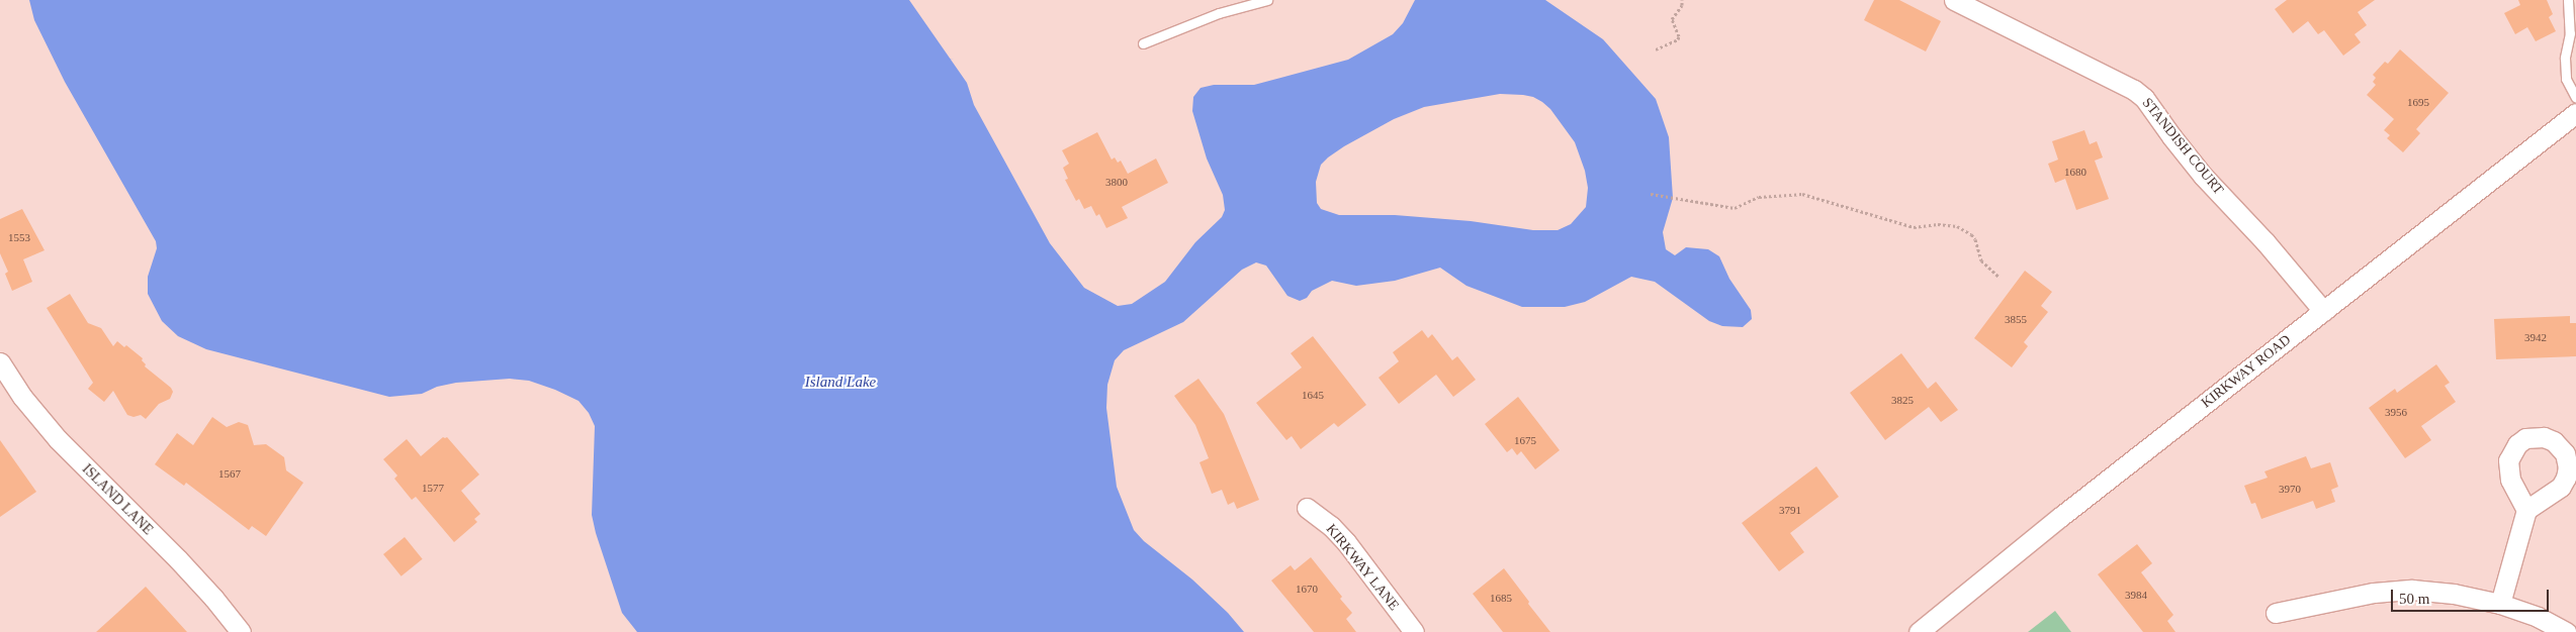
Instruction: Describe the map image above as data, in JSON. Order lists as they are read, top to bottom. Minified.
{"streets":{"street":["STANDISH COURT","KIRKWAY ROAD","ISLAND LANE","KIRKWAY LANE"]},"crossings":[["STANDISH COURT","KIRKWAY ROAD"]],"water":["Island Lake"],"house_numbers":["1695","1680","3800","1553","3855","3942","1645","3825","3956","1675","1567","1577","3970","3791","1670","3984","1685"],"scale_bar":"50 m"}
